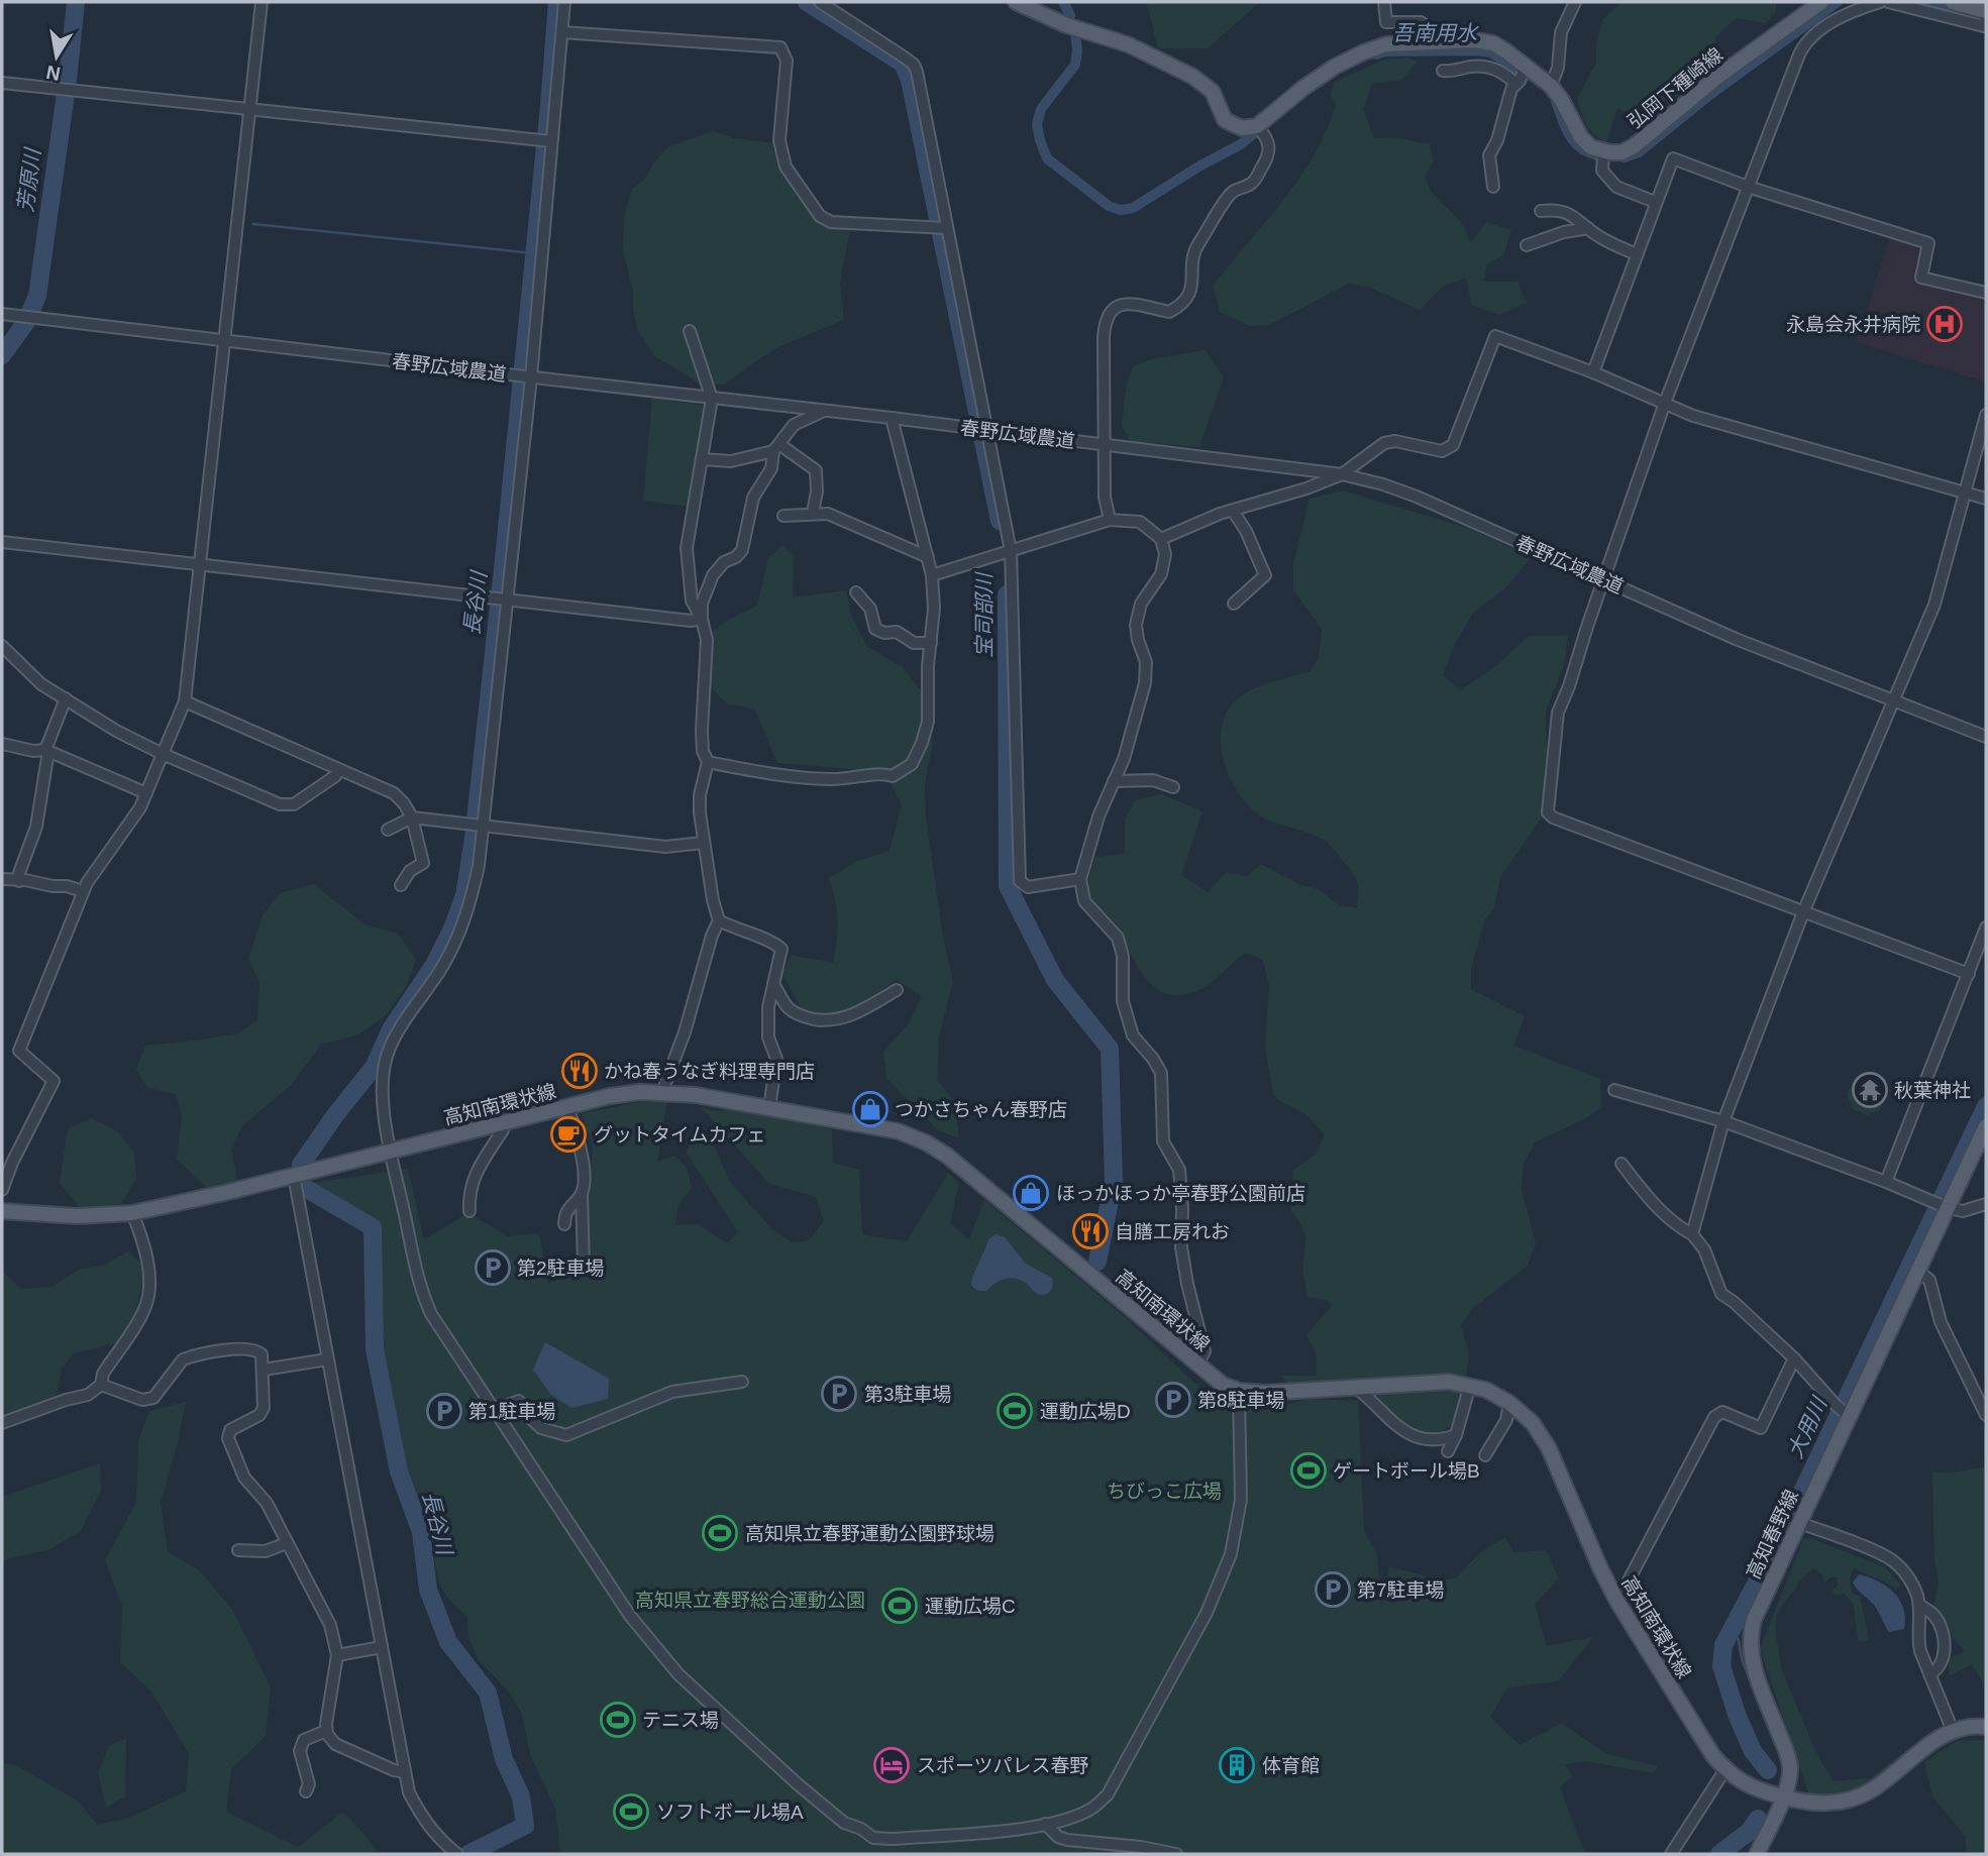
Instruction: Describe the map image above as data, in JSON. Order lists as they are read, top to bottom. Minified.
{"streets":{"main road":["弘岡下種崎線","高知南環状線","高知春野線"],"street":["春野広域農道"]},"crossings":[["高知南環状線","高知春野線"]],"water":["吾南用水","芳原川","長谷川","宝司部川","大用川"],"parks":["ちびっこ広場","高知県立春野総合運動公園"],"places":{"hospital":["永島会永井病院"],"restaurant":["かね春うなぎ料理専門店","自膳工房れお"],"temple":["秋葉神社"],"shop":["つかさちゃん春野店","ほっかほっか亭春野公園前店"],"cafe":["グットタイムカフェ"],"parking":["第2駐車場","第3駐車場","第8駐車場","第1駐車場","第7駐車場"],"sports":["運動広場D","ゲートボール場B","高知県立春野運動公園野球場","運動広場C","テニス場","ソフトボール場A"],"hotel":["スポーツパレス春野"],"building":["体育館"]},"north":"bottom"}
